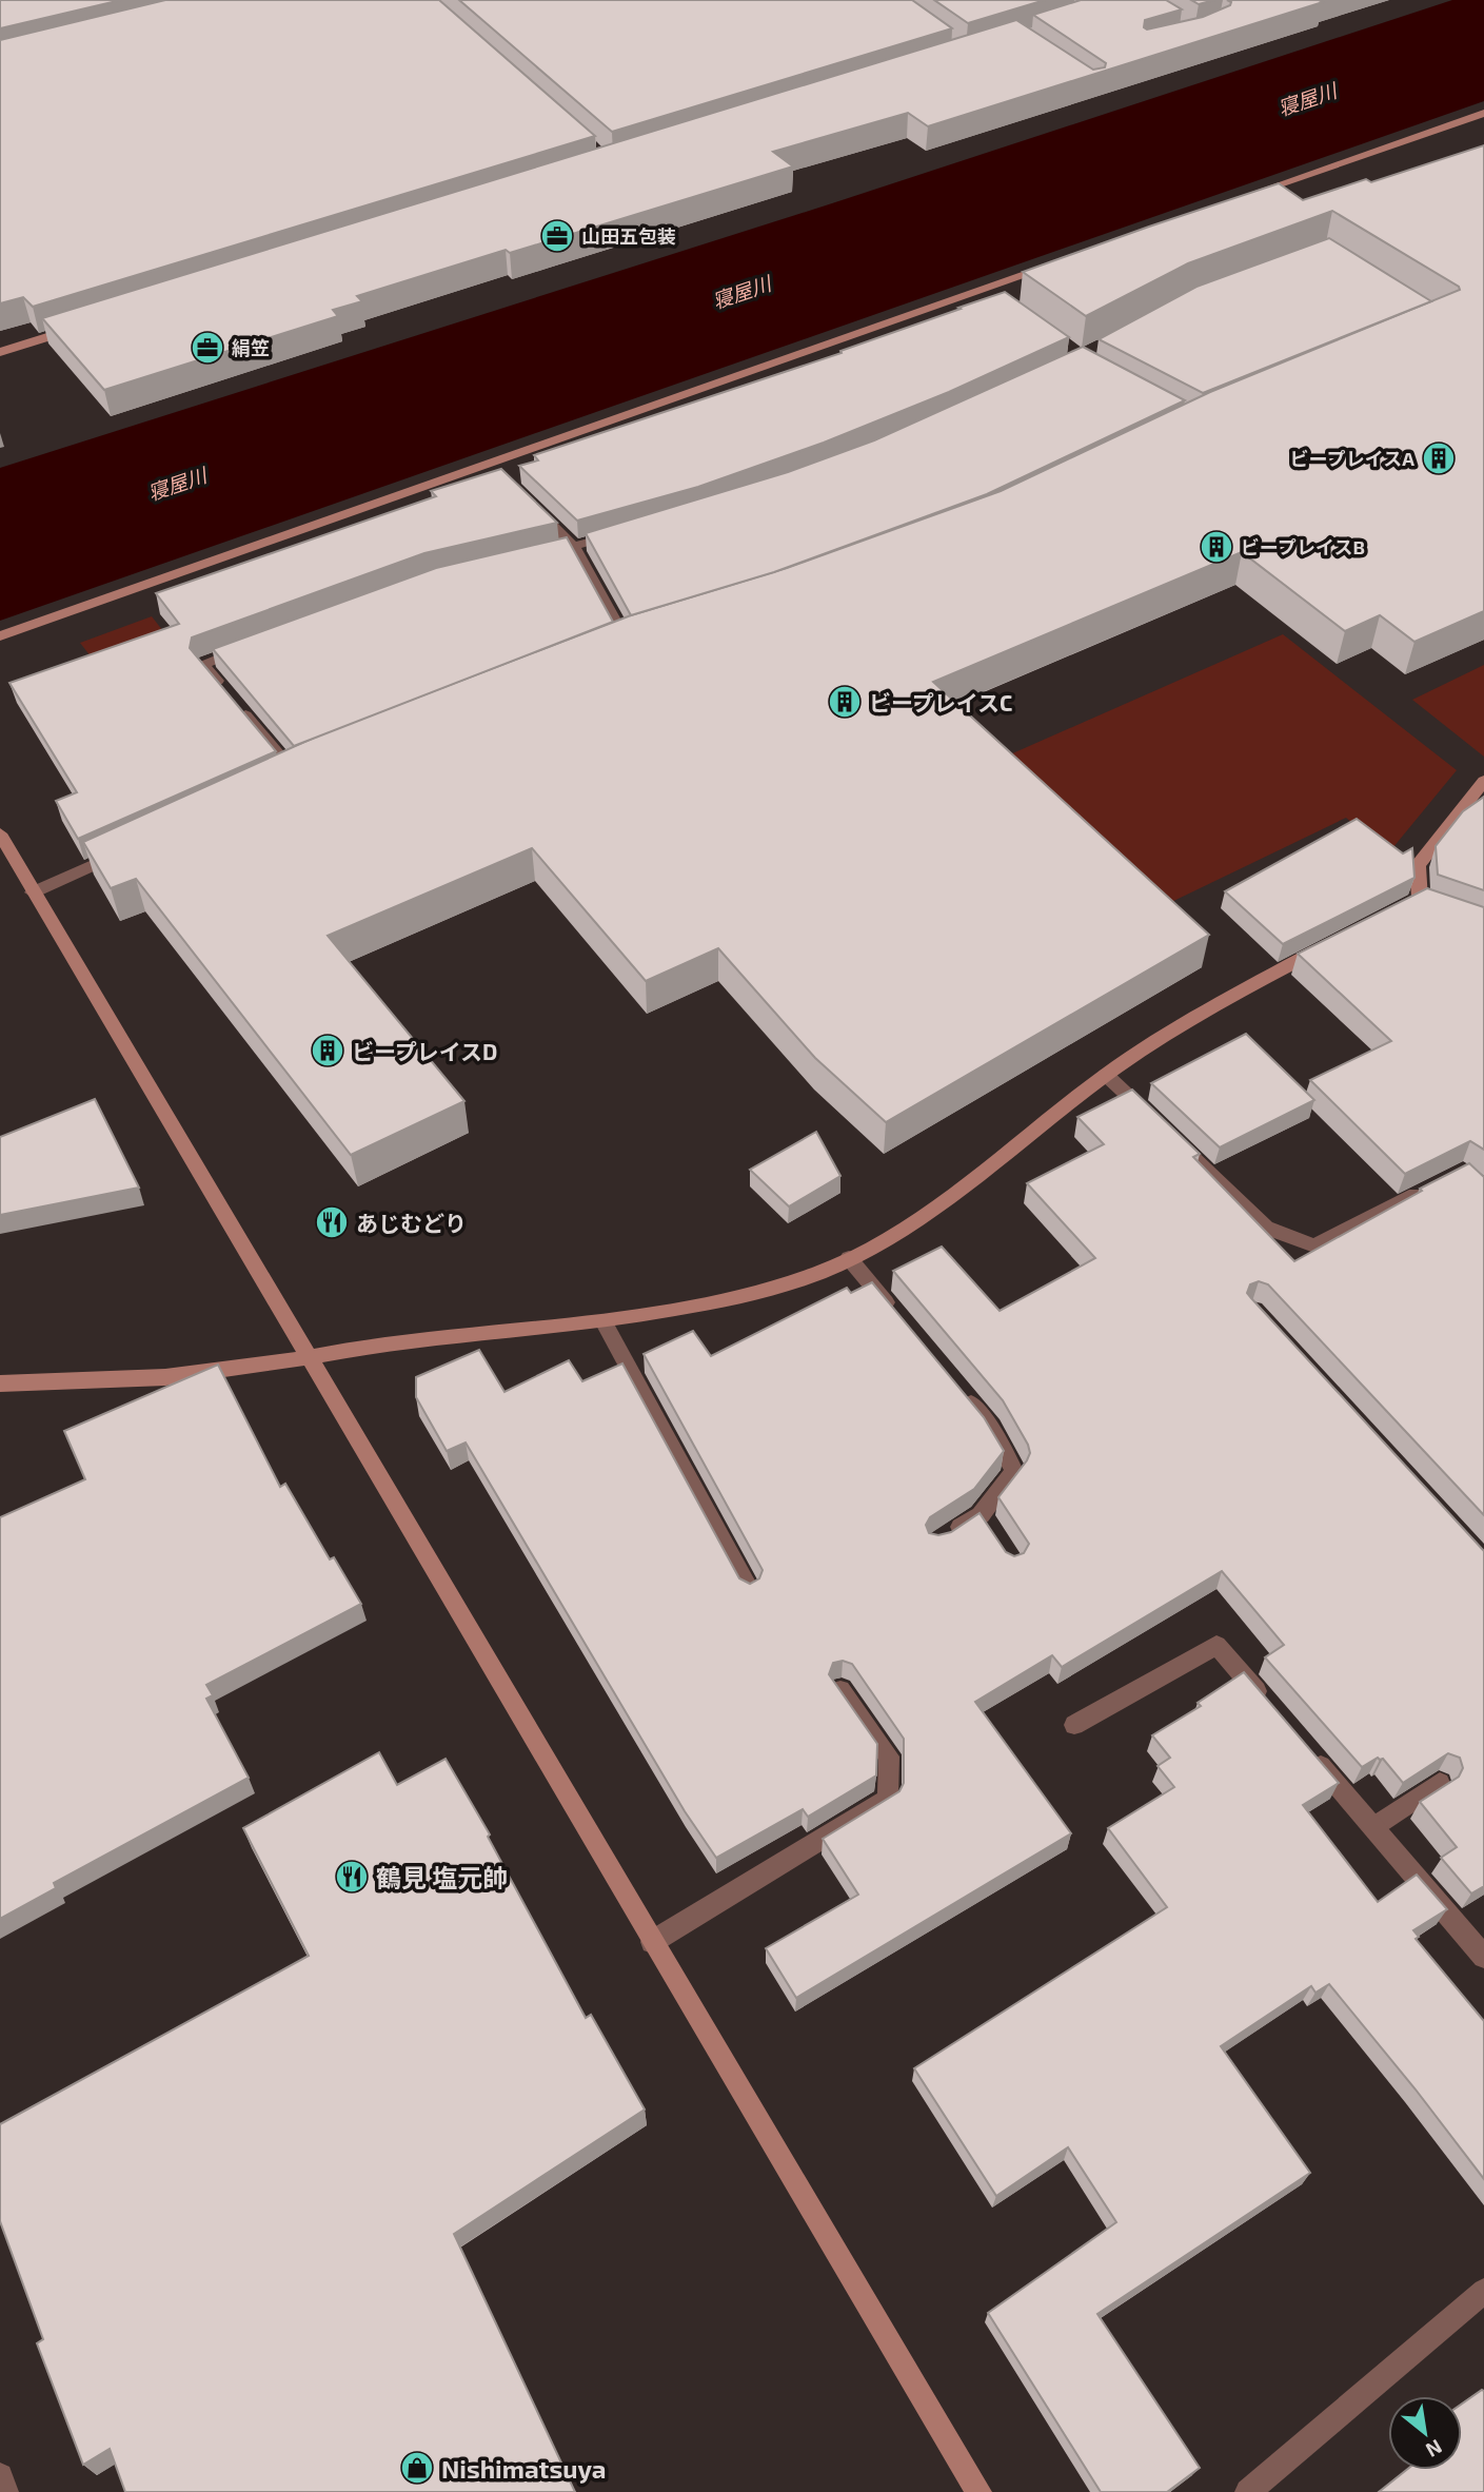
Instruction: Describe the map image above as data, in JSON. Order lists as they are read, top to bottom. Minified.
{"water":["寝屋川"],"places":{"office":["山田五包装","絹笠"],"building":["ビープレイスA","ビープレイスB","ビープレイスC","ビープレイスD"],"restaurant":["あじむどり","鶴見 塩元帥"],"shop":["Nishimatsuya"]},"north":"bottom right"}
